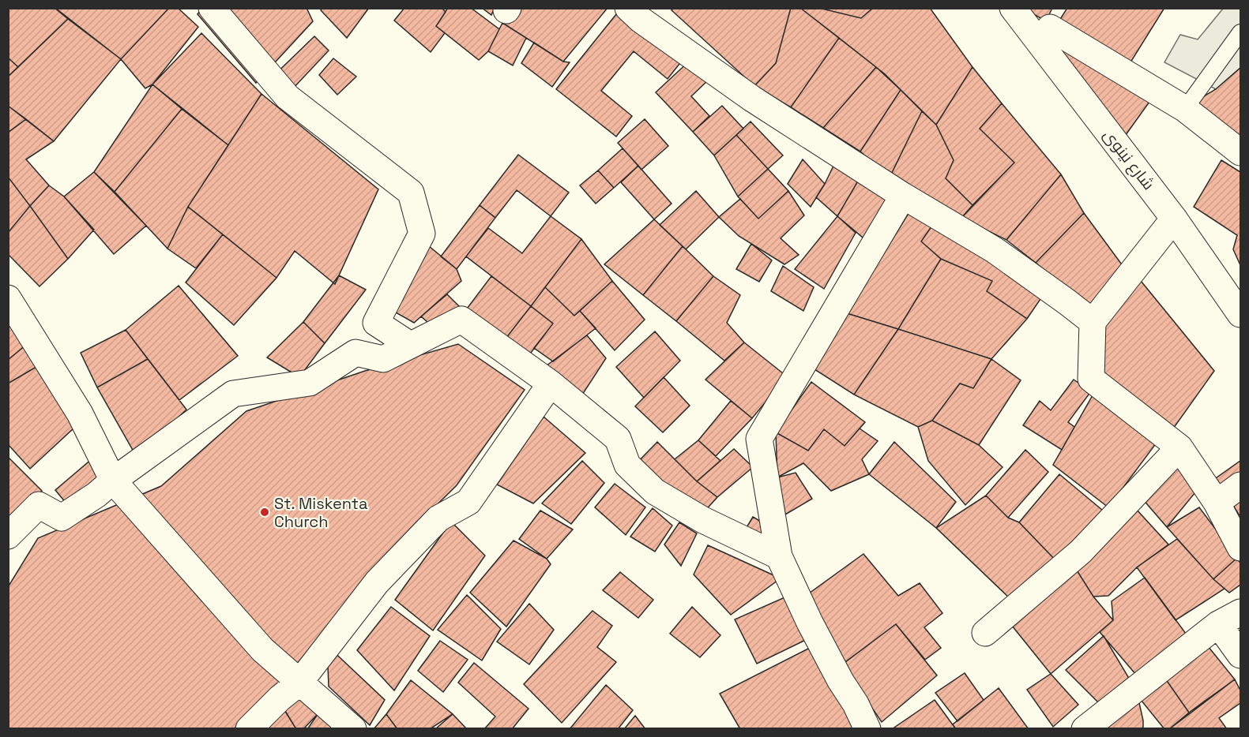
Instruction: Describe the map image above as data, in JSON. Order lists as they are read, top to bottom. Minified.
{"streets":{"street":["شارع نينوى"]},"places":["St. Miskenta Church"]}
